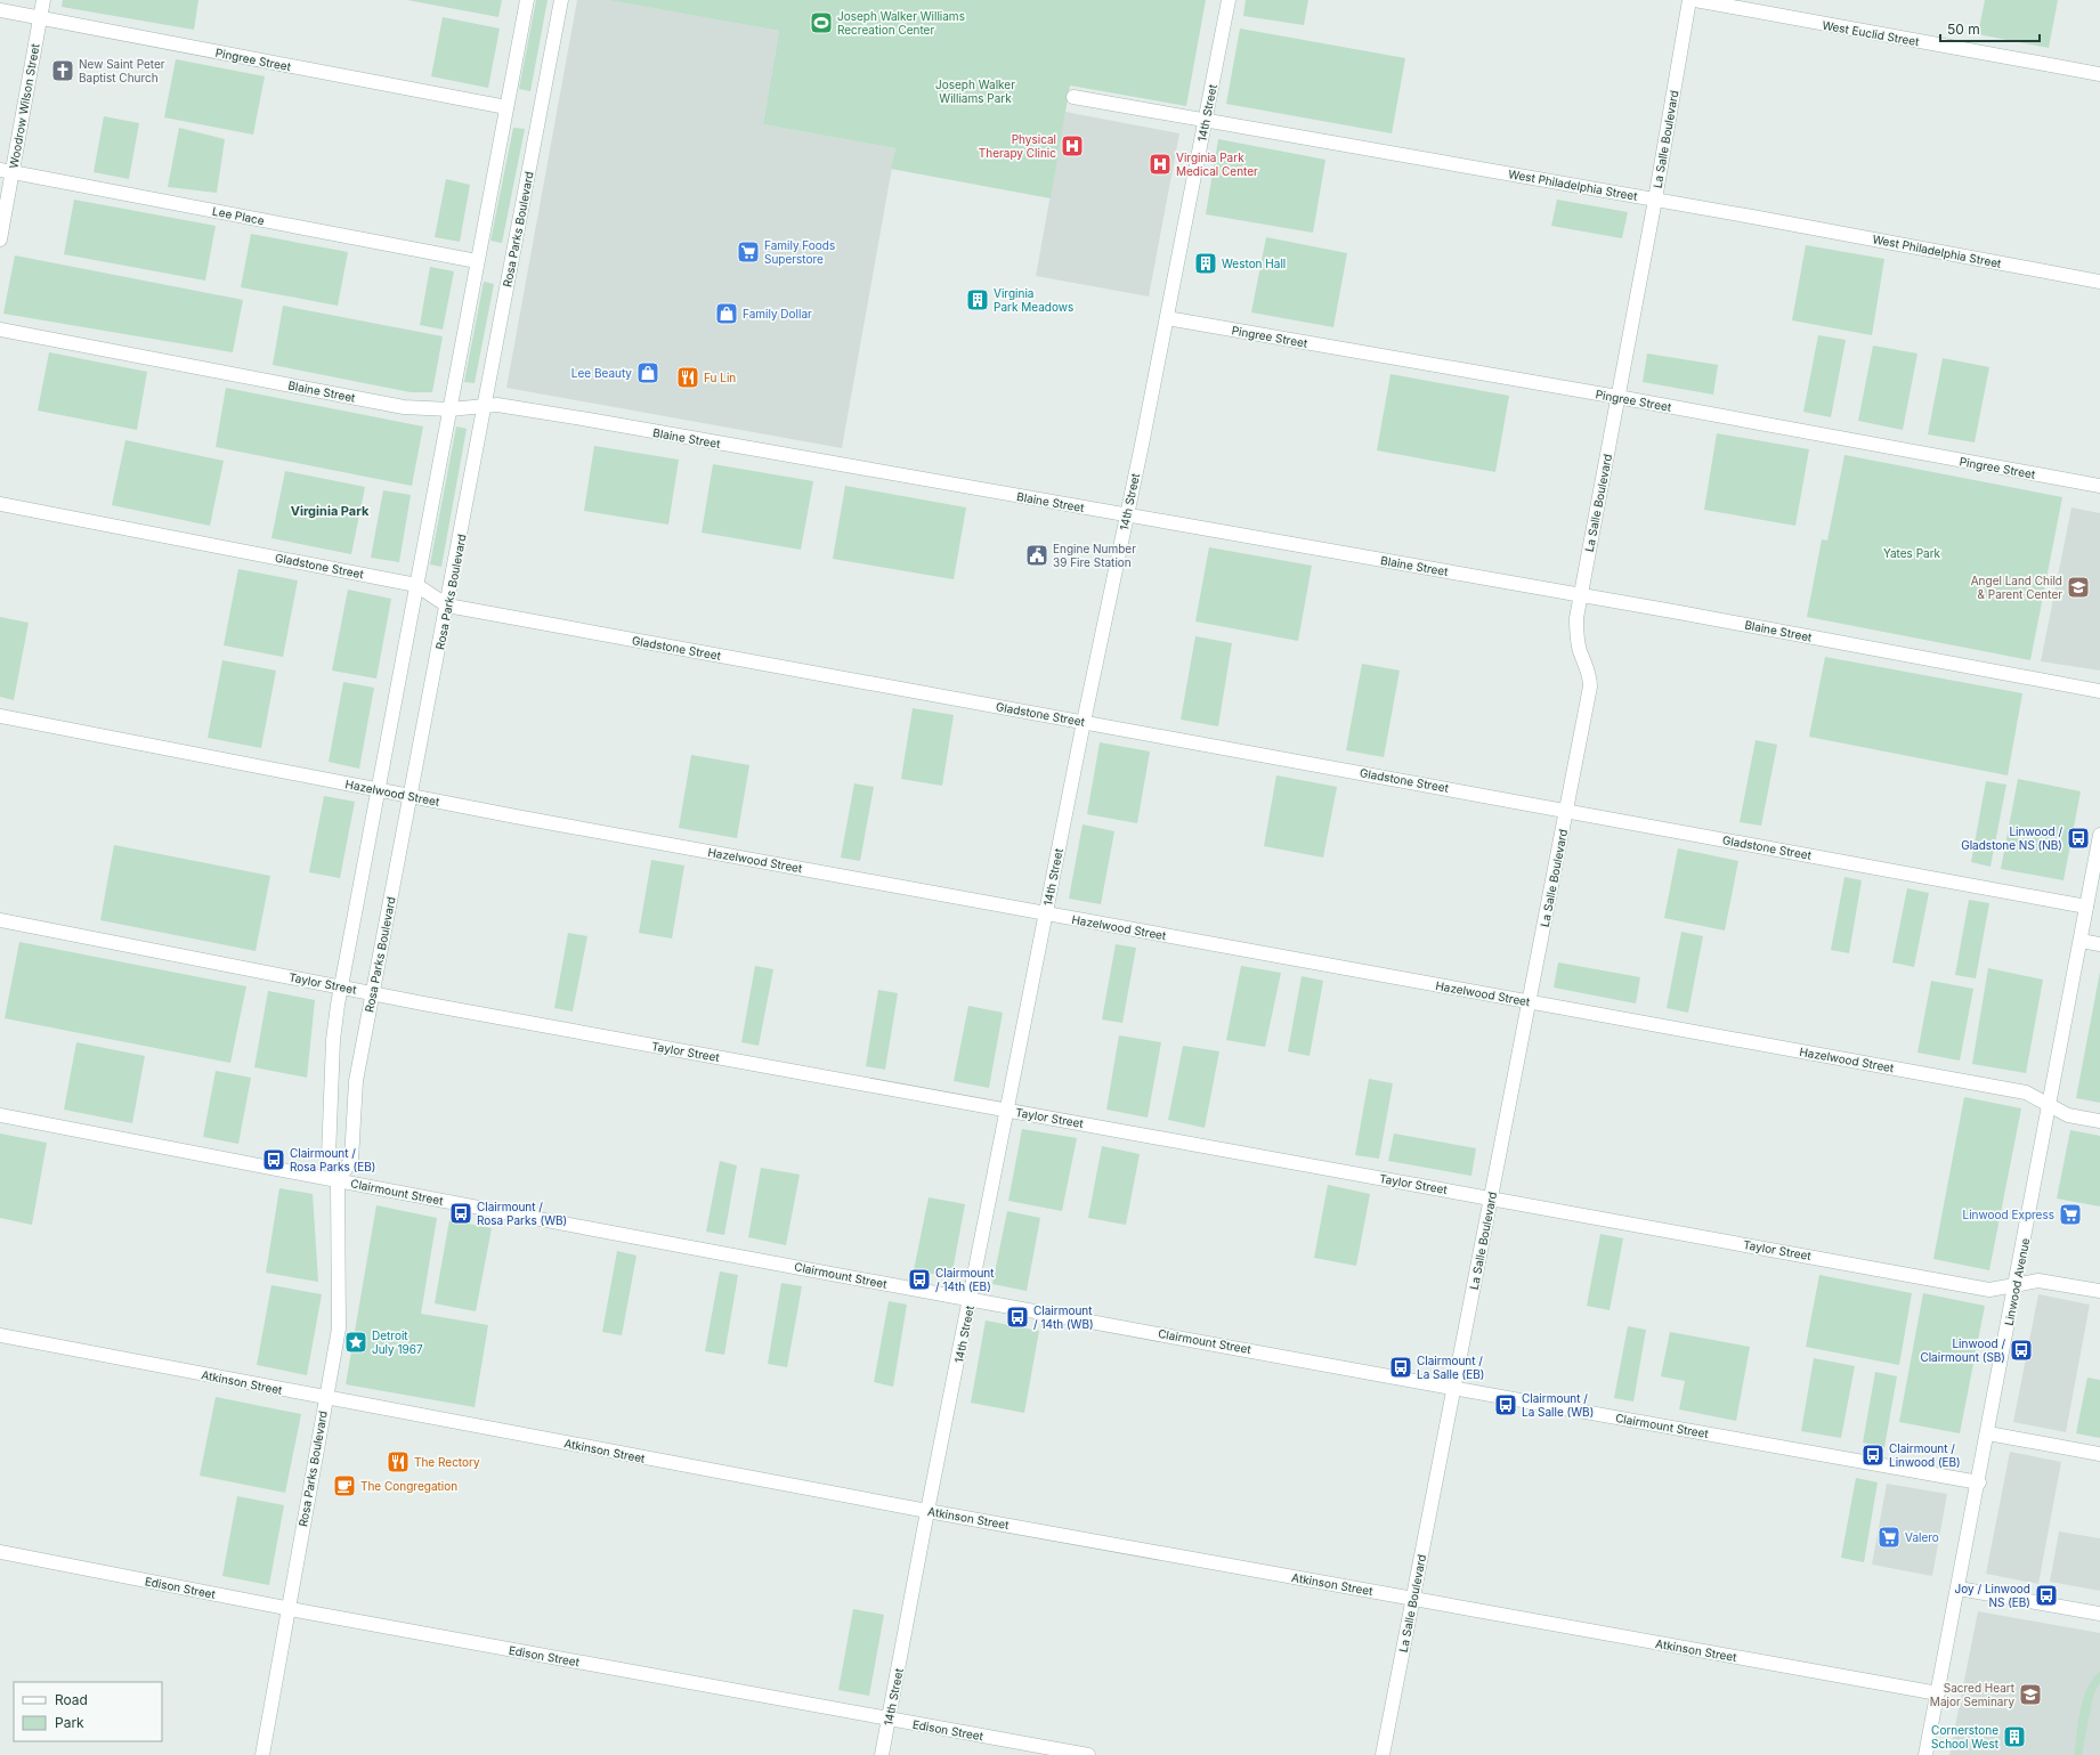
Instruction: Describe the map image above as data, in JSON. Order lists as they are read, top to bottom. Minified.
{"streets":{"street":["West Euclid Street","Pingree Street","Woodrow Wilson Street","14th Street","La Salle Boulevard","West Philadelphia Street","Lee Place","Rosa Parks Boulevard","Blaine Street","Gladstone Street","Hazelwood Street","Taylor Street","Clairmount Street","Linwood Avenue","Atkinson Street","Edison Street"]},"crossings":[["Pingree Street","Woodrow Wilson Street"],["Pingree Street","14th Street"],["Pingree Street","La Salle Boulevard"],["Pingree Street","Rosa Parks Boulevard"],["Woodrow Wilson Street","Lee Place"],["14th Street","West Philadelphia Street"],["14th Street","Blaine Street"],["14th Street","Gladstone Street"],["14th Street","Hazelwood Street"],["14th Street","Taylor Street"],["14th Street","Clairmount Street"],["14th Street","Atkinson Street"],["14th Street","Edison Street"],["La Salle Boulevard","West Philadelphia Street"],["La Salle Boulevard","Blaine Street"],["La Salle Boulevard","Gladstone Street"],["La Salle Boulevard","Hazelwood Street"],["La Salle Boulevard","Taylor Street"],["La Salle Boulevard","Clairmount Street"],["La Salle Boulevard","Atkinson Street"],["Lee Place","Rosa Parks Boulevard"],["Rosa Parks Boulevard","Blaine Street"],["Rosa Parks Boulevard","Gladstone Street"],["Rosa Parks Boulevard","Hazelwood Street"],["Rosa Parks Boulevard","Taylor Street"],["Rosa Parks Boulevard","Clairmount Street"],["Rosa Parks Boulevard","Atkinson Street"],["Rosa Parks Boulevard","Edison Street"],["Gladstone Street","Linwood Avenue"],["Hazelwood Street","Linwood Avenue"],["Taylor Street","Linwood Avenue"],["Clairmount Street","Linwood Avenue"],["Linwood Avenue","Atkinson Street"]],"districts":["Virginia Park"],"parks":["Joseph Walker Williams Park","Yates Park"],"places":{"sports":["Joseph Walker Williams Recreation Center"],"church":["New Saint Peter Baptist Church"],"hospital":["Physical Therapy Clinic","Virginia Park Medical Center"],"supermarket":["Family Foods Superstore","Linwood Express","Valero"],"building":["Weston Hall","Virginia Park Meadows","Cornerstone School West"],"shop":["Family Dollar","Lee Beauty"],"restaurant":["Fu Lin","The Rectory"],"public building":["Engine Number 39 Fire Station"],"school or university":["Angel Land Child & Parent Center","Sacred Heart Major Seminary"],"bus stop":["Linwood / Gladstone NS (NB)","Clairmount / Rosa Parks (EB)","Clairmount / Rosa Parks (WB)","Clairmount / 14th (EB)","Clairmount / 14th (WB)","Linwood / Clairmount (SB)","Clairmount / La Salle (EB)","Clairmount / La Salle (WB)","Clairmount / Linwood (EB)","Joy / Linwood NS (EB)"],"place":["Detroit July 1967"],"cafe":["The Congregation"]},"legend":["Road","Park"],"scale_bar":"50 m"}
